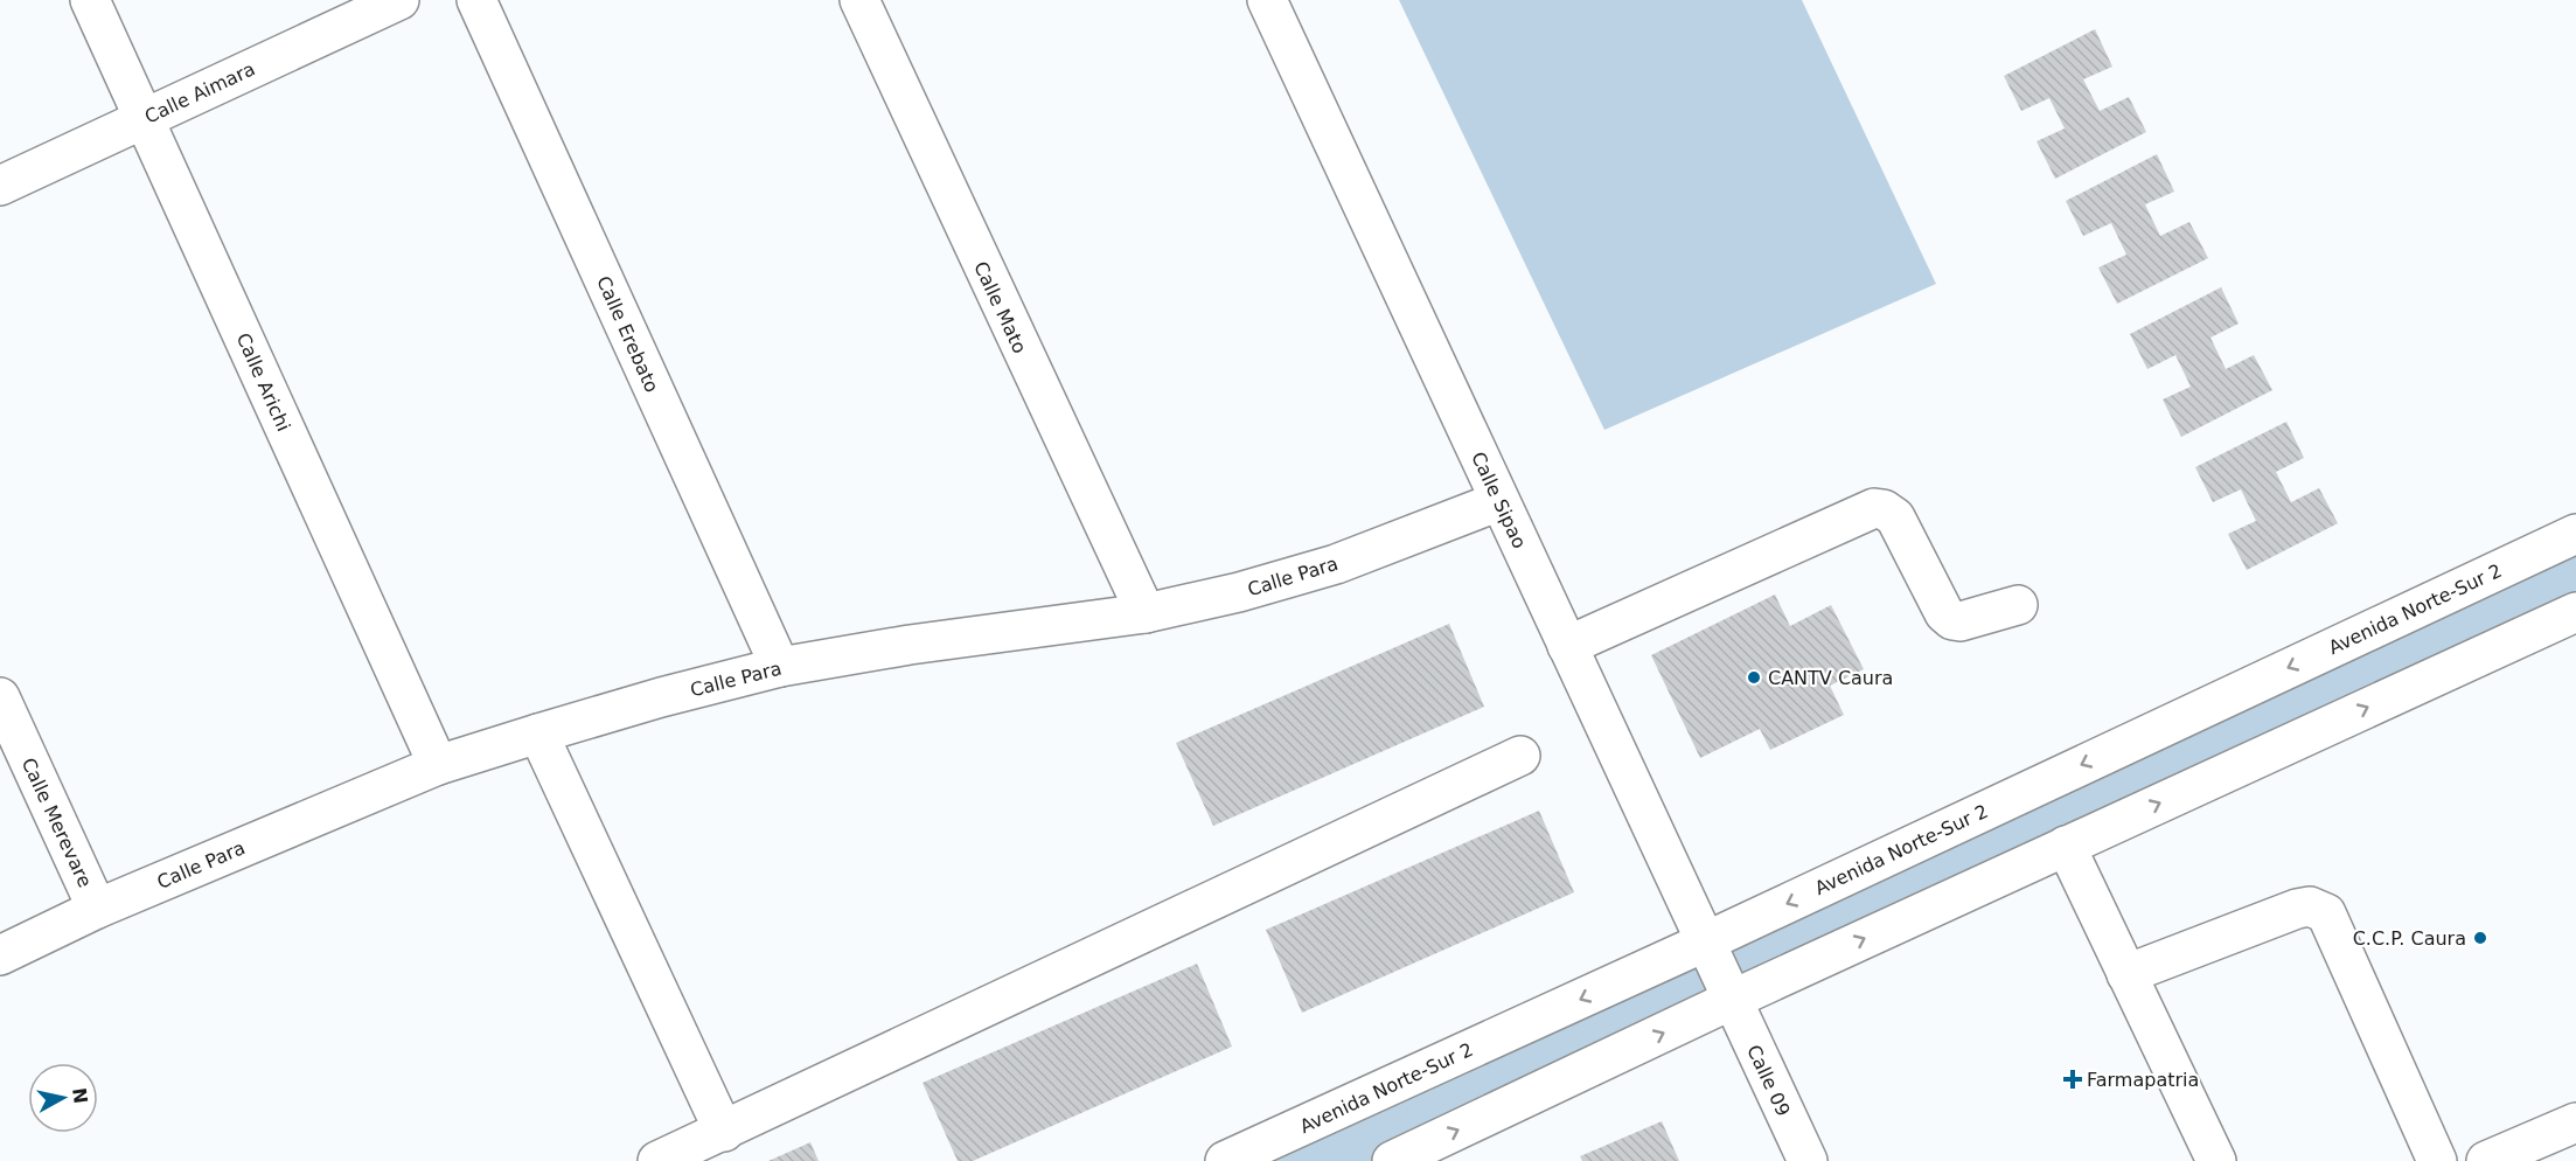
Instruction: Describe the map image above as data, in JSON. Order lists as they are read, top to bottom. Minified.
{"streets":{"street":["Calle Aimara","Calle Mato","Calle Erebato","Calle Arichi","Calle Sipao","Calle Para","Avenida Norte-Sur 2","Calle Merevare","Calle 09"]},"crossings":[["Calle Aimara","Calle Arichi"],["Calle Mato","Calle Para"],["Calle Erebato","Calle Para"],["Calle Arichi","Calle Para"],["Calle Sipao","Calle Para"],["Calle Sipao","Avenida Norte-Sur 2"],["Calle Sipao","Calle 09"],["Calle Para","Calle Merevare"]],"places":{"other":["CANTV Caura","C.C.P. Caura"],"health":["Farmapatria"]},"north":"right"}
